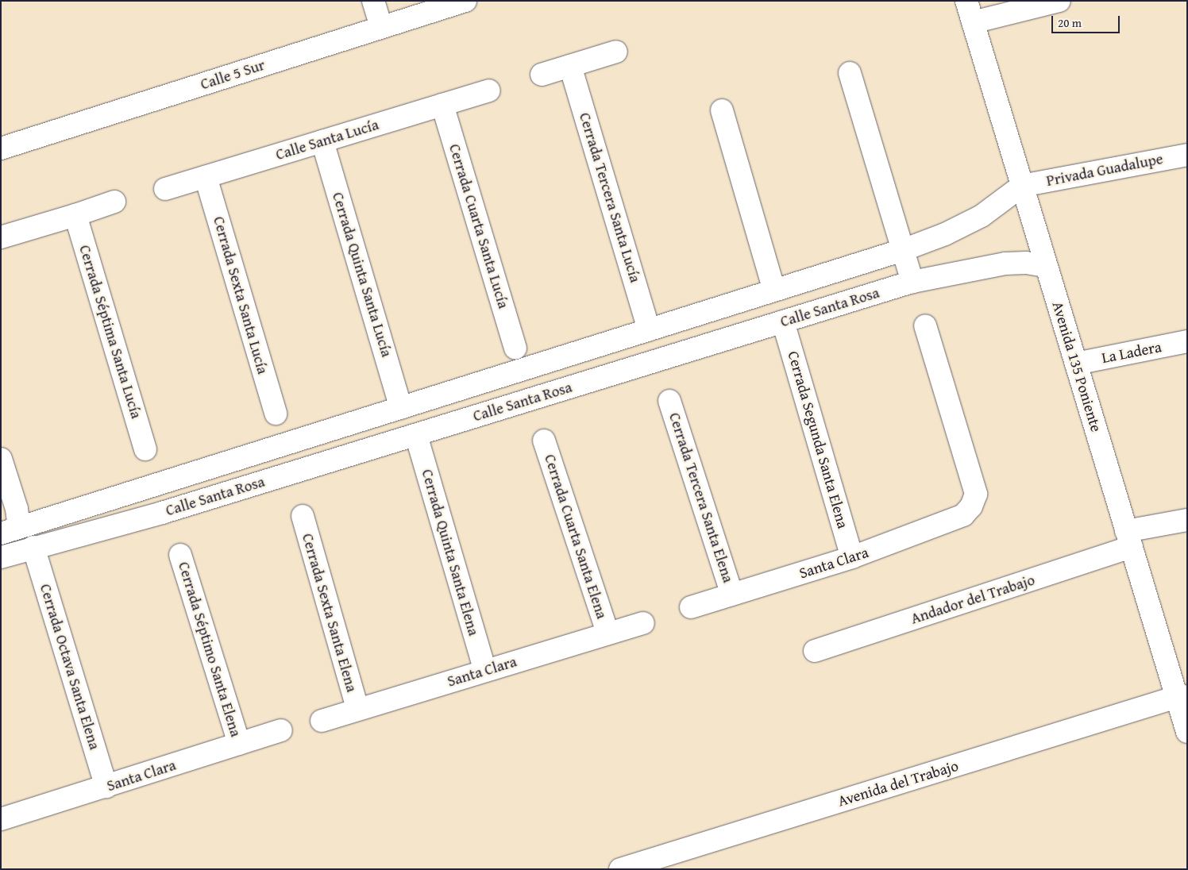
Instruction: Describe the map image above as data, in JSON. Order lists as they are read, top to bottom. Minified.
{"streets":{"street":["Calle 5 Sur","Calle Santa Lucía","Privada Guadalupe","Cerrada Tercera Santa Lucía","Cerrada Cuarta Santa Lucía","Cerrada Quinta Santa Lucía","Cerrada Sexta Santa Lucía","Calle Santa Rosa","Cerrada Séptima Santa Lucía","La Ladera","Avenida 135 Poniente","Cerrada Segunda Santa Elena","Cerrada Tercera Santa Elena","Cerrada Cuarta Santa Elena","Cerrada Quinta Santa Elena","Santa Clara","Andador del Trabajo","Cerrada Sexta Santa Elena","Cerrada Séptimo Santa Elena","Cerrada Octava Santa Elena","Avenida del Trabajo"]},"crossings":[["Calle Santa Lucía","Cerrada Cuarta Santa Lucía"],["Calle Santa Lucía","Cerrada Quinta Santa Lucía"],["Calle Santa Lucía","Cerrada Sexta Santa Lucía"],["Privada Guadalupe","Calle Santa Rosa"],["Privada Guadalupe","Avenida 135 Poniente"],["Cerrada Tercera Santa Lucía","Calle Santa Rosa"],["Cerrada Quinta Santa Lucía","Calle Santa Rosa"],["Calle Santa Rosa","Avenida 135 Poniente"],["Calle Santa Rosa","Cerrada Segunda Santa Elena"],["Calle Santa Rosa","Cerrada Quinta Santa Elena"],["Calle Santa Rosa","Cerrada Octava Santa Elena"],["La Ladera","Avenida 135 Poniente"],["Avenida 135 Poniente","Andador del Trabajo"],["Avenida 135 Poniente","Avenida del Trabajo"],["Cerrada Segunda Santa Elena","Santa Clara"],["Cerrada Tercera Santa Elena","Santa Clara"],["Cerrada Cuarta Santa Elena","Santa Clara"],["Cerrada Quinta Santa Elena","Santa Clara"],["Santa Clara","Cerrada Sexta Santa Elena"],["Santa Clara","Cerrada Séptimo Santa Elena"],["Santa Clara","Cerrada Octava Santa Elena"]],"scale_bar":"20 m"}
